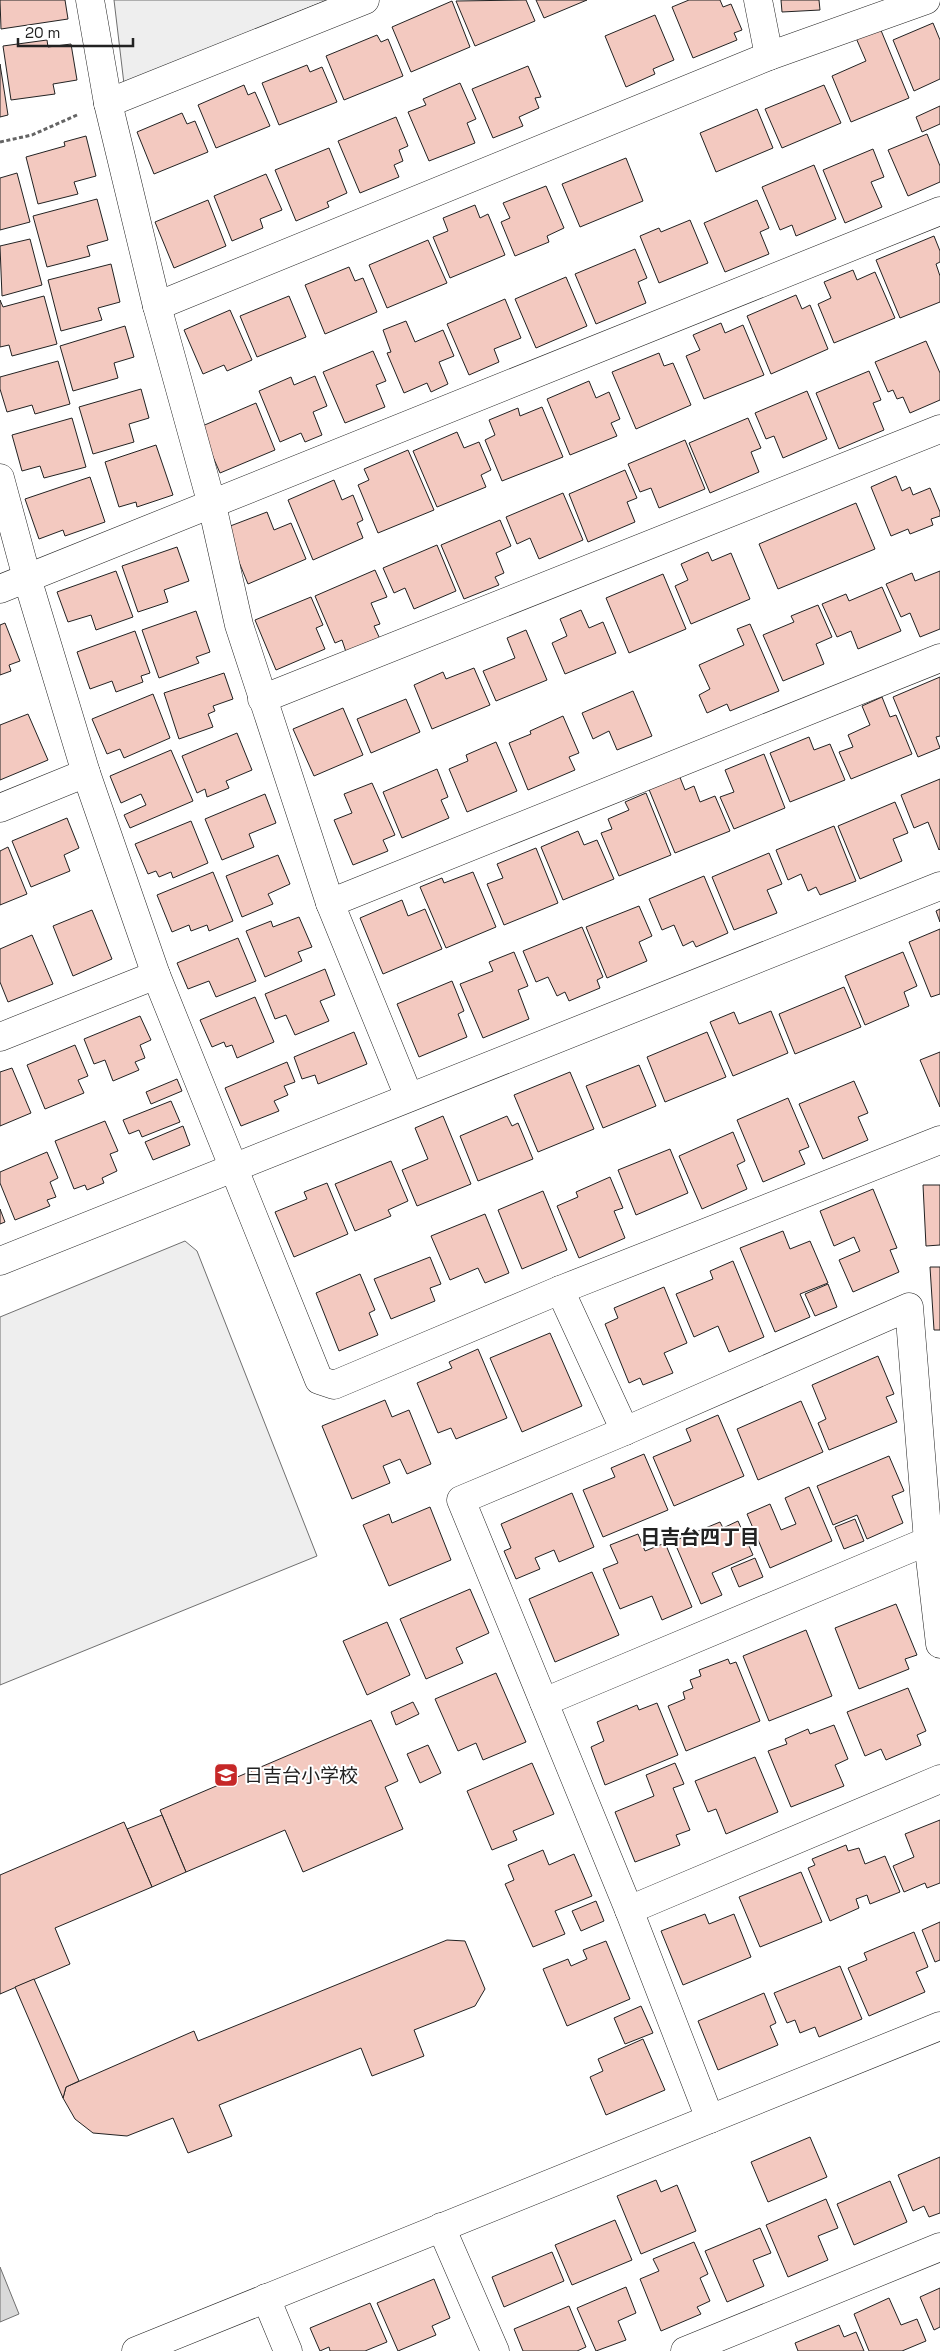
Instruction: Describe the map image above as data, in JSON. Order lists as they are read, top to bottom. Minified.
{"districts":["日吉台四丁目"],"places":{"school or university":["日吉台小学校"]},"scale_bar":"20 m"}
